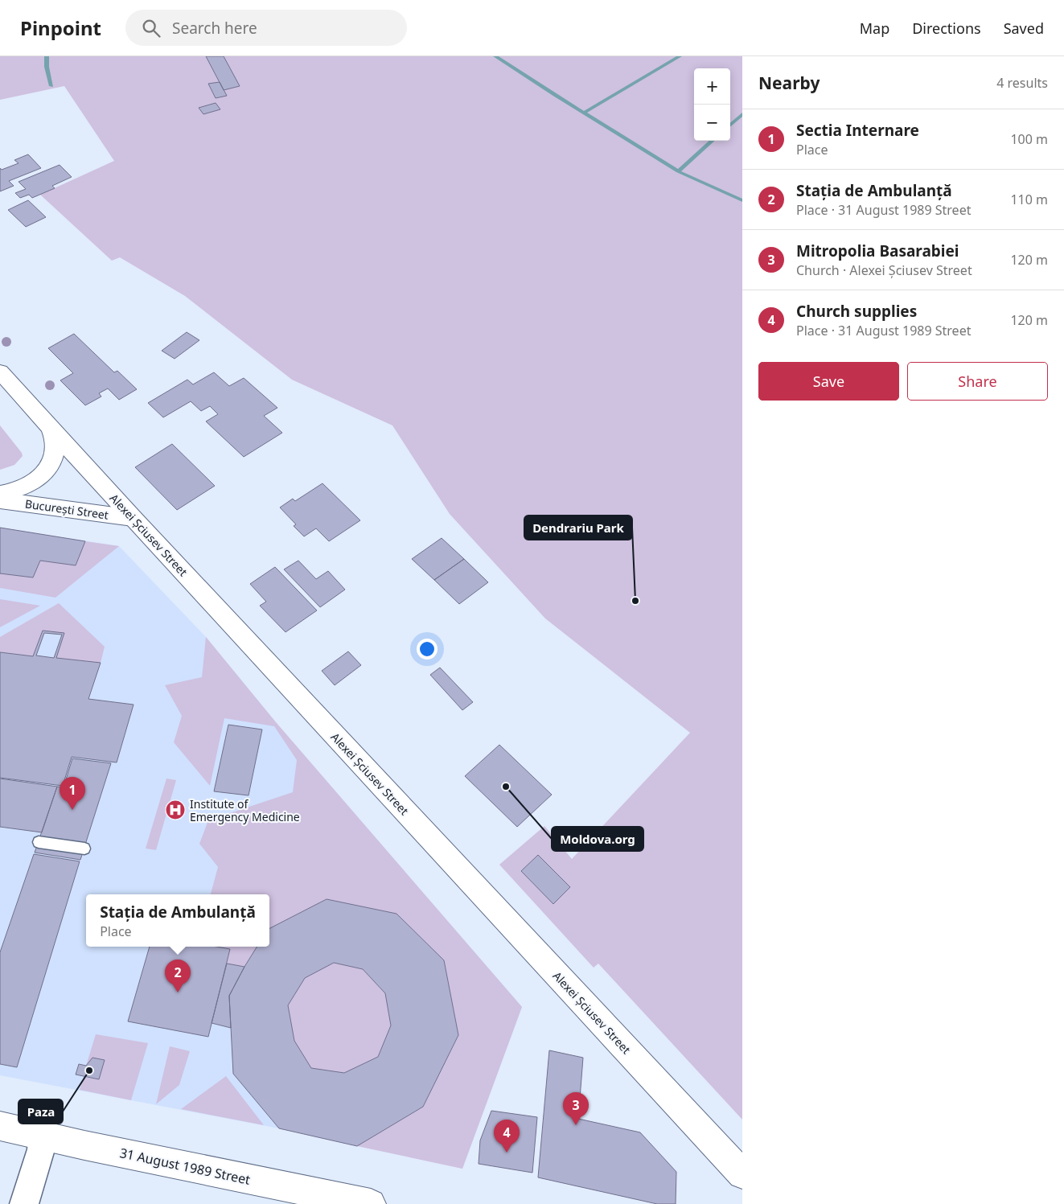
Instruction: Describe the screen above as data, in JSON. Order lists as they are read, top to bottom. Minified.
{"streets":{"main road":["București Street","Alexei Șciusev Street","31 August 1989 Street"]},"crossings":[["București Street","Alexei Șciusev Street"]],"places":{"other":["Dendrariu Park","Moldova.org","Paza"],"hospital":["Institute of Emergency Medicine"]},"page":{"header":"Pinpoint","search":"Search here","nav":["Map","Directions","Saved"],"heading":["Nearby","4 results"],"map_buttons":["+","−"],"list":[{"mark":"1","name":"Sectia Internare","note":"Place","value":"100 m"},{"mark":"2","name":"Stația de Ambulanță","note":"Place · 31 August 1989 Street","value":"110 m"},{"mark":"3","name":"Mitropolia Basarabiei","note":"Church · Alexei Șciusev Street","value":"120 m"},{"mark":"4","name":"Church supplies","note":"Place · 31 August 1989 Street","value":"120 m"}],"buttons":["Save","Share"],"pins":["1","2","3","4"],"popup":["Stația de Ambulanță","Place"]}}
